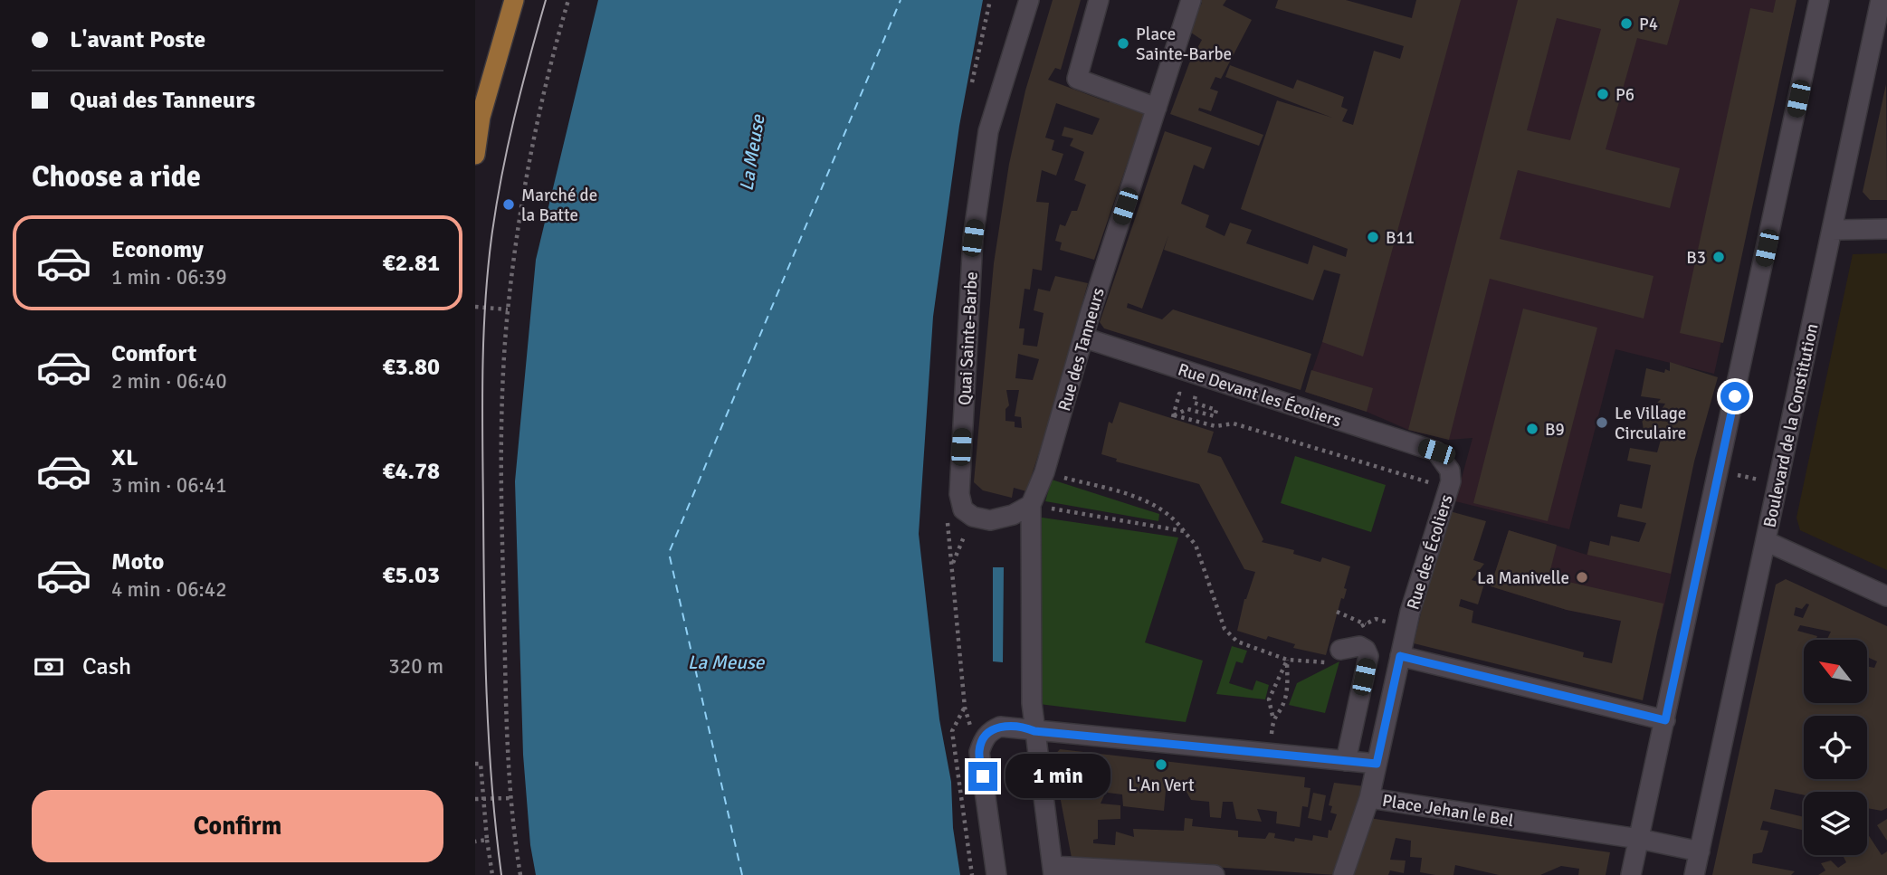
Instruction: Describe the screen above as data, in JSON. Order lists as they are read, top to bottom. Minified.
{"streets":{"street":["Quai Sainte-Barbe","Rue des Tanneurs","Rue Devant les Écoliers","Boulevard de la Constitution","Rue des Écoliers","Place Jehan le Bel"]},"crossings":[["Rue des Tanneurs","Rue Devant les Écoliers"],["Rue Devant les Écoliers","Rue des Écoliers"],["Rue des Écoliers","Place Jehan le Bel"]],"water":["La Meuse"],"places":["P4","Place Sainte-Barbe","P6","Marché de la Batte","B11","B3","Le Village Circulaire","B9","La Manivelle","L'An Vert"],"north":"top left","page":{"banner":["L'avant Poste","Quai des Tanneurs"],"heading":"Choose a ride","list":[{"name":"Economy","note":"1 min · 06:39","value":"€2.81"},{"name":"Comfort","note":"2 min · 06:40","value":"€3.80"},{"name":"XL","note":"3 min · 06:41","value":"€4.78"},{"name":"Moto","note":"4 min · 06:42","value":"€5.03"}],"pay":["Cash","320 m"],"bubble":"1 min","buttons":"Confirm"}}
